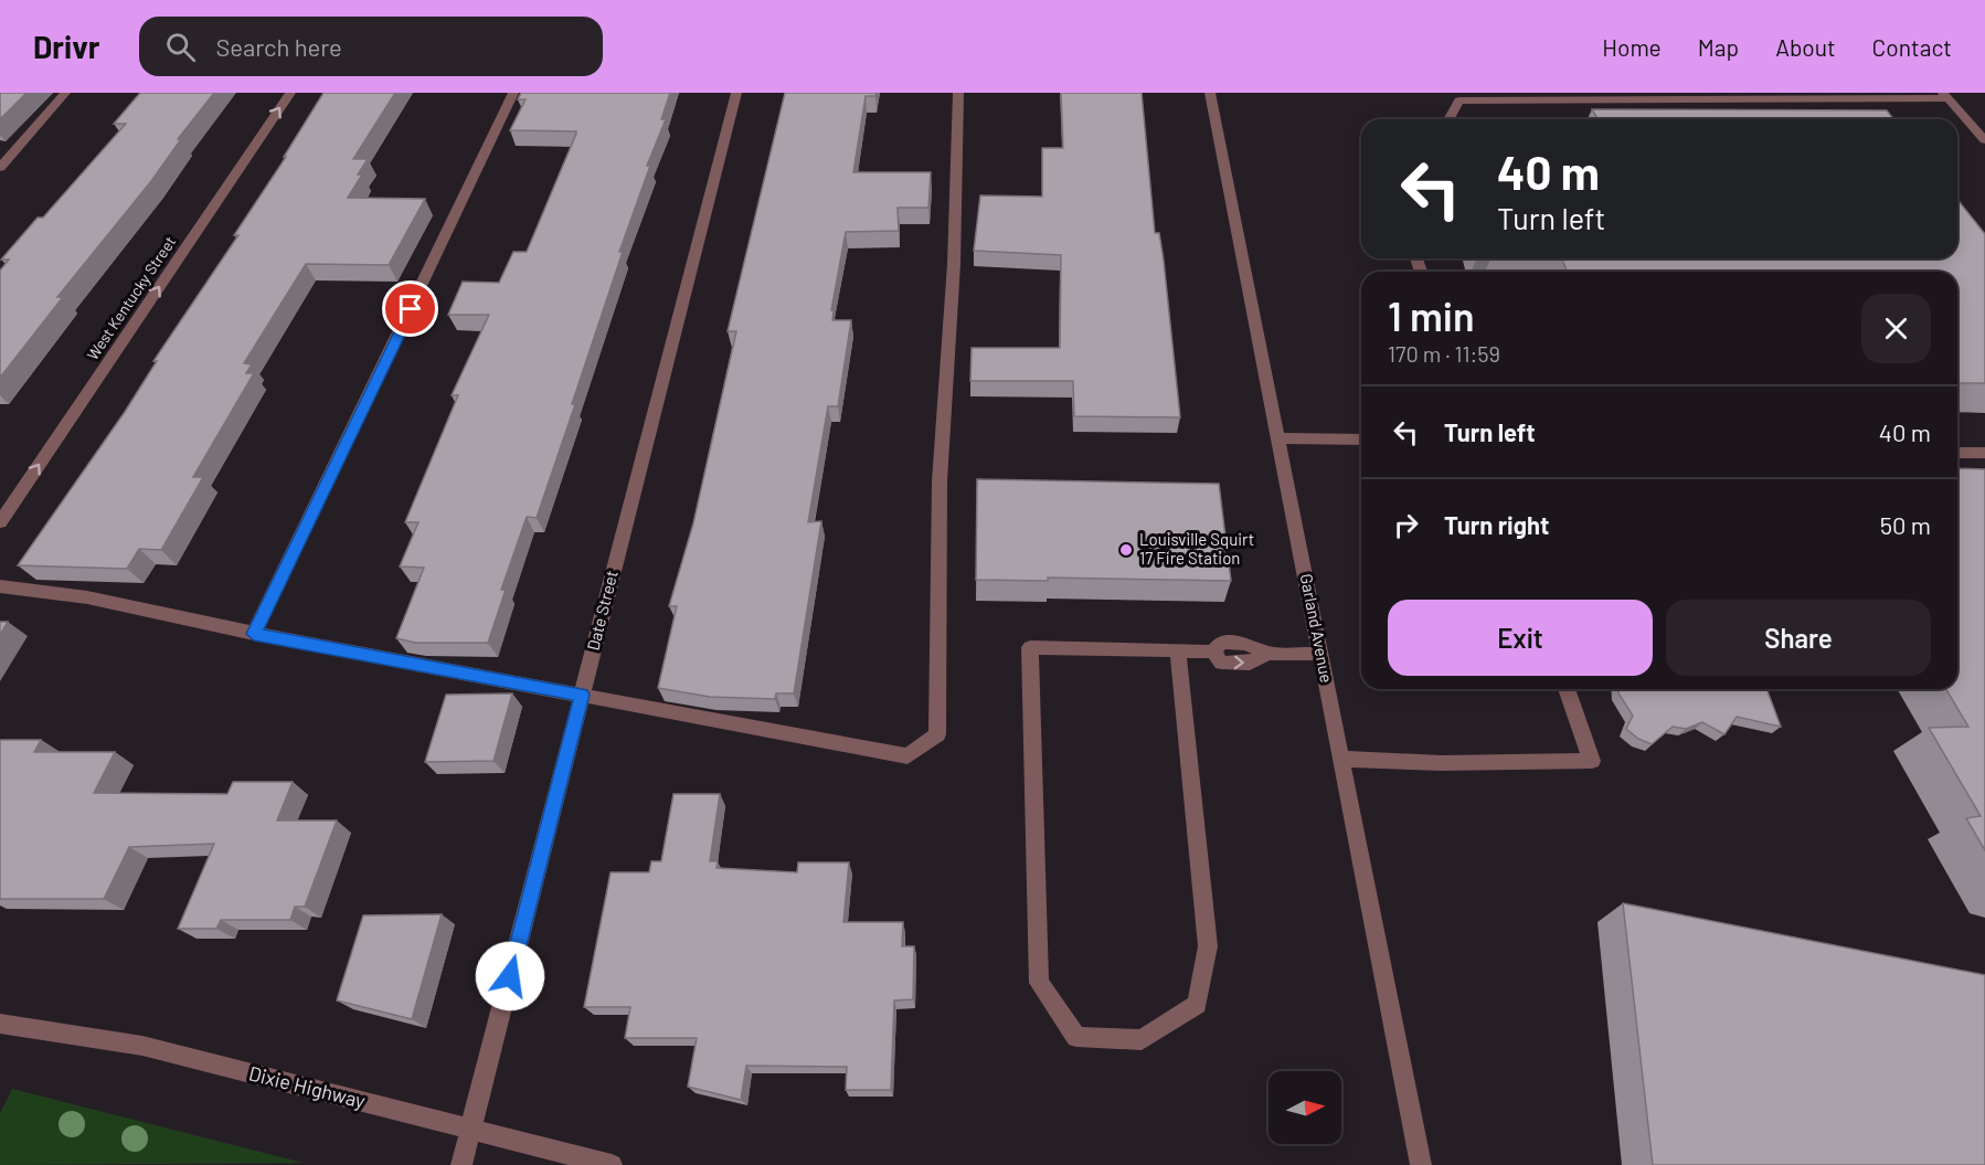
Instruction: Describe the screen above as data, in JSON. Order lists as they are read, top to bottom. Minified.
{"streets":{"street":["West Kentucky Street","Date Street","Garland Avenue","Dixie Highway"]},"crossings":[["Date Street","Dixie Highway"]],"one_way":["West Kentucky Street"],"places":["Louisville Squirt 17 Fire Station"],"north":"right","page":{"header":"Drivr","search":"Search here","nav":["Home","Map","About","Contact"],"turn":["40 m","Turn left"],"heading":["1 min","170 m · 11:59"],"list":[{"name":"Turn left","value":"40 m"},{"name":"Turn right","value":"50 m"}],"buttons":["Exit","Share"]}}
